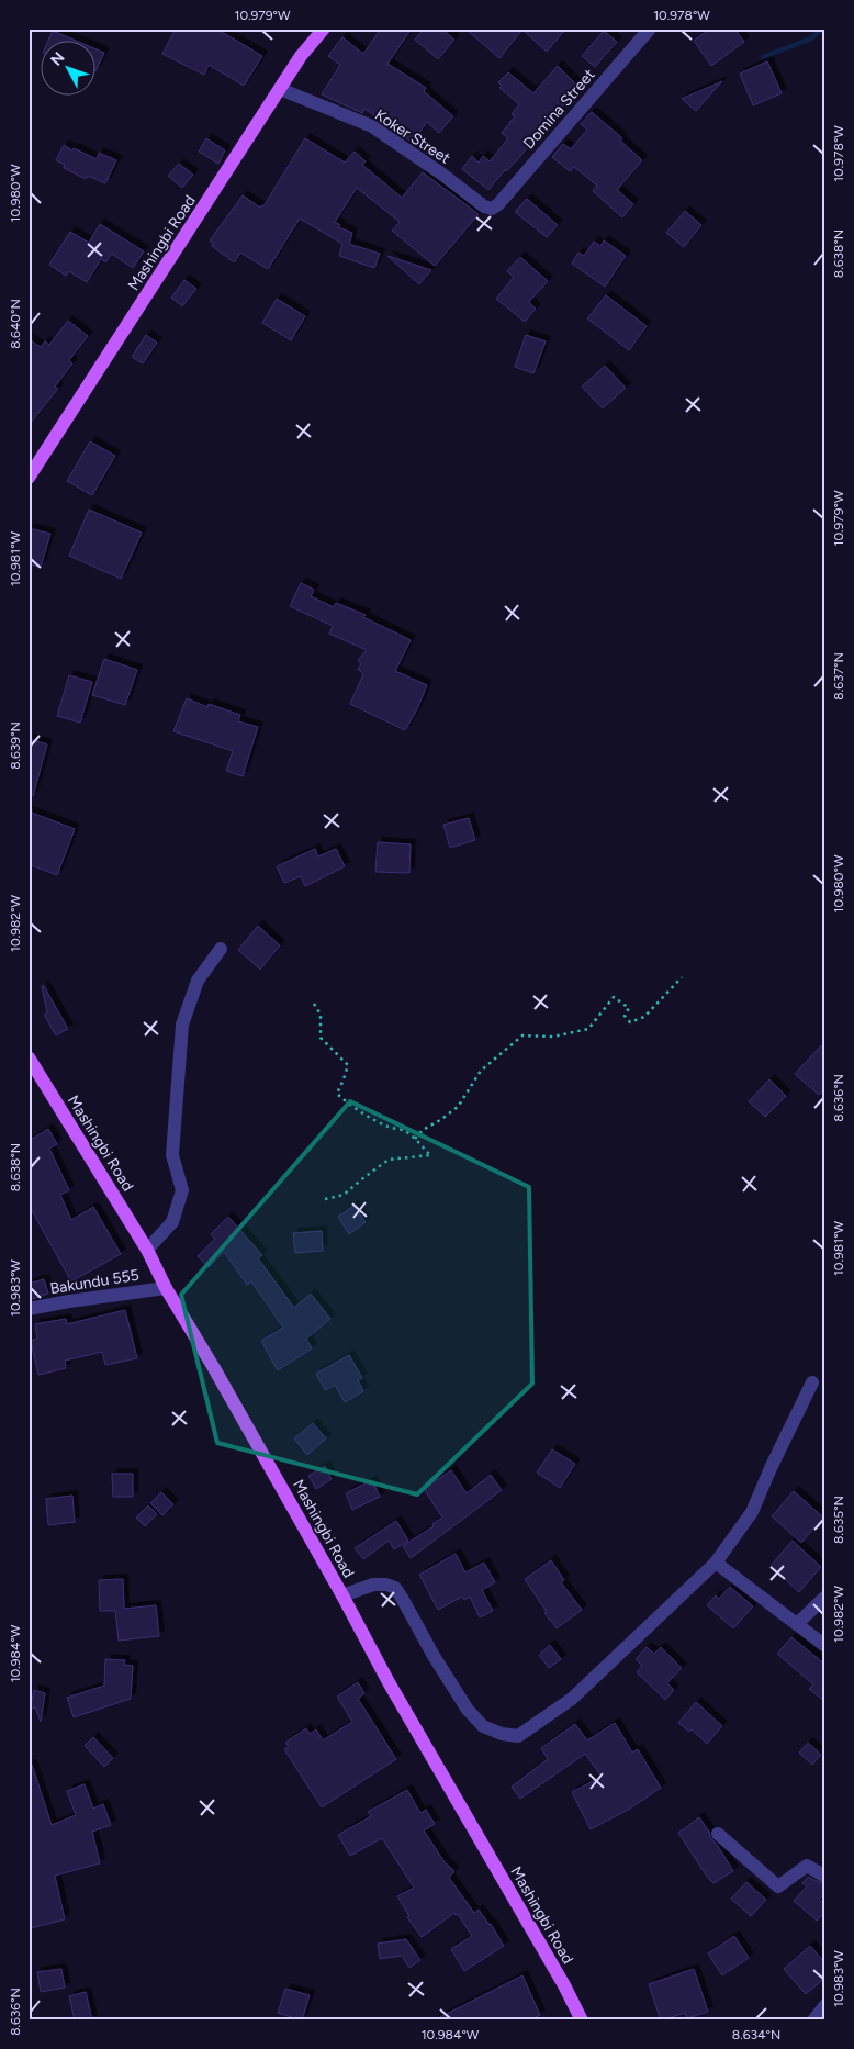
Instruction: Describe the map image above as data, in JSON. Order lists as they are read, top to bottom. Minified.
{"streets":{"main road":["Mashingbi Road"],"street":["Domina Street","Koker Street","Bakundu 555"]},"crossings":[["Domina Street","Koker Street"],["Koker Street","Mashingbi Road"],["Mashingbi Road","Bakundu 555"]],"north":"top left","coordinates":["10.979°W","10.978°W","10.980°W","8.638°N","8.640°N","10.981°W","8.637°N","8.639°N","10.982°W","8.636°N","10.983°W","8.635°N","10.984°W","8.634°N"]}
